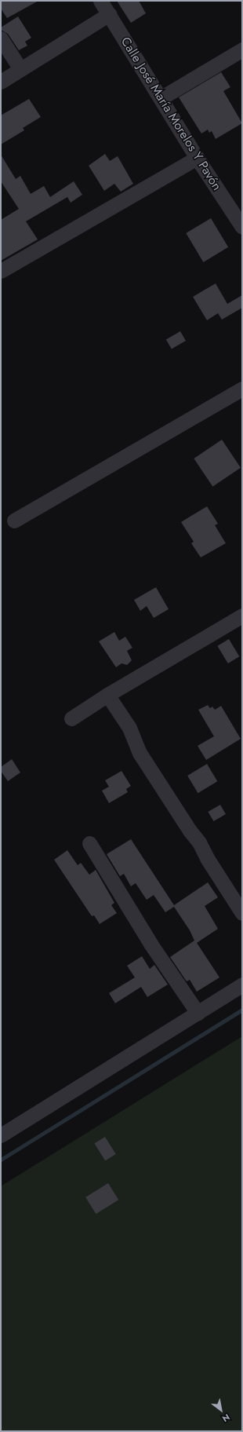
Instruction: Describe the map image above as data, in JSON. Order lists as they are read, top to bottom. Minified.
{"streets":{"street":["Calle José María Morelos Y Pavón"]},"north":"bottom right"}
